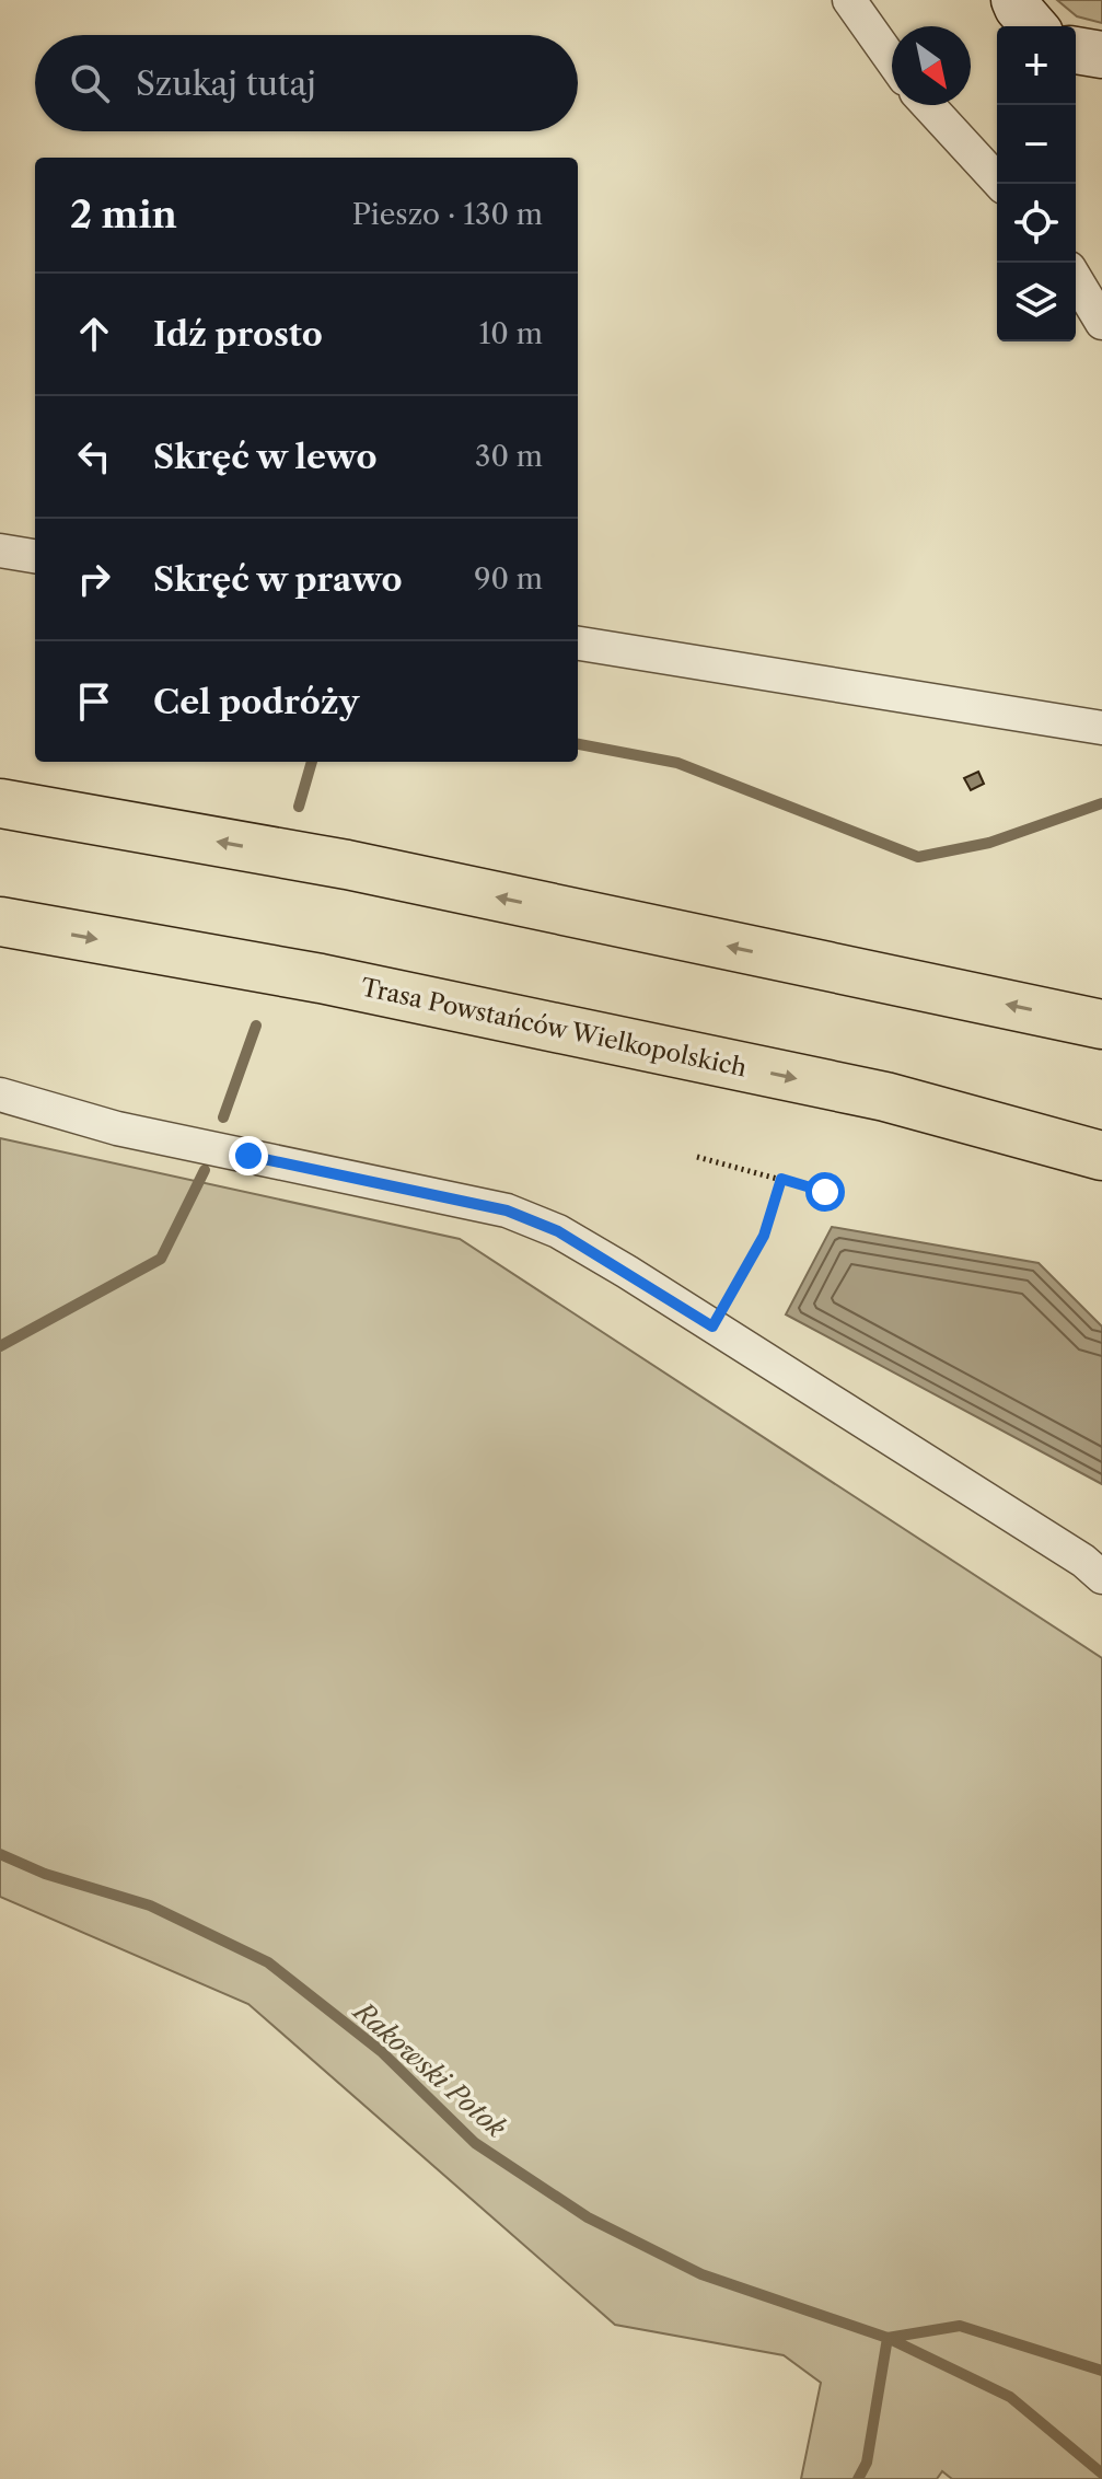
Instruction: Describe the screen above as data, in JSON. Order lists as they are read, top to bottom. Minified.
{"streets":{"highway":["Trasa Powstańców Wielkopolskich"]},"water":["Rakowski Potok"],"north":"bottom right","page":{"map_buttons":["+","−"],"search":"Szukaj tutaj","heading":["2 min","Pieszo · 130 m"],"list":[["Idź prosto","10 m"],["Skręć w lewo","30 m"],["Skręć w prawo","90 m"],"Cel podróży"]}}
